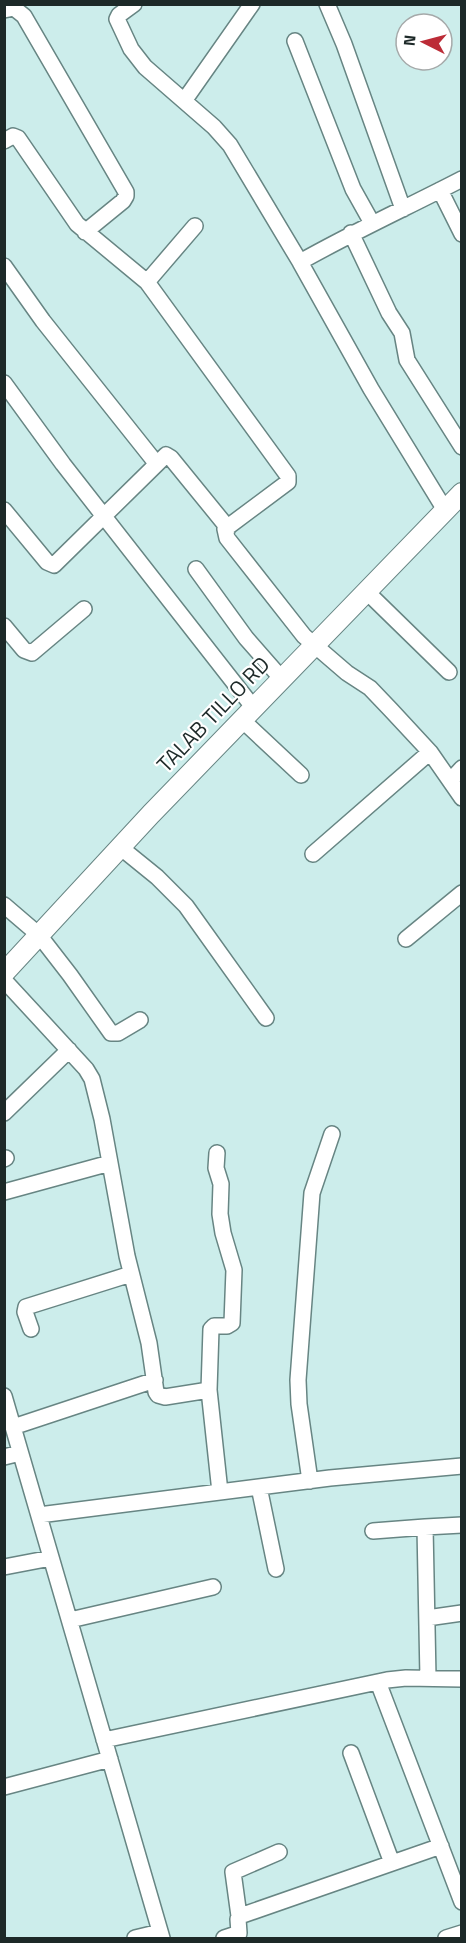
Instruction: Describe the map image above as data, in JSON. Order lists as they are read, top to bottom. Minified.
{"streets":{"main road":["TALAB TILLO RD"]},"north":"left"}
